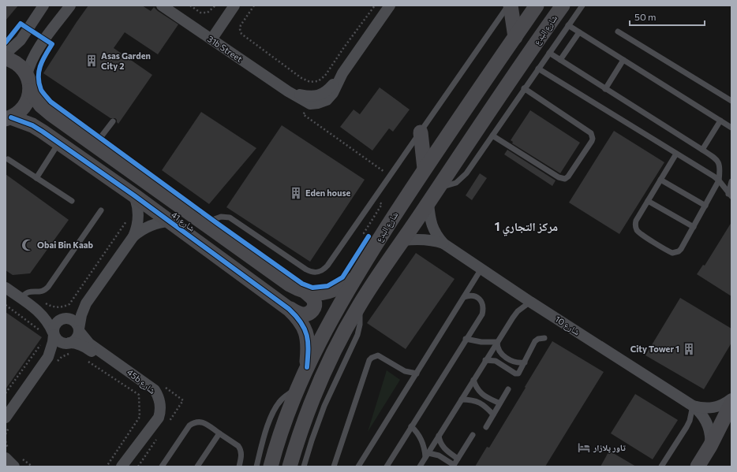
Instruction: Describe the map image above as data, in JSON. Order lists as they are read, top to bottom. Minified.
{"streets":{"main road":["شارع البدع","شارع 41"],"street":["31b Street","شارع 10","45b شارع"]},"crossings":[["شارع البدع","شارع 41"],["شارع البدع","شارع 10"]],"districts":["مركز التجاري 1"],"places":{"building":["Asas Garden City 2","Eden house","City Tower 1"],"mosque":["Obai Bin Kaab"],"hotel":["تاور پلازار"]},"scale_bar":"50 m"}
